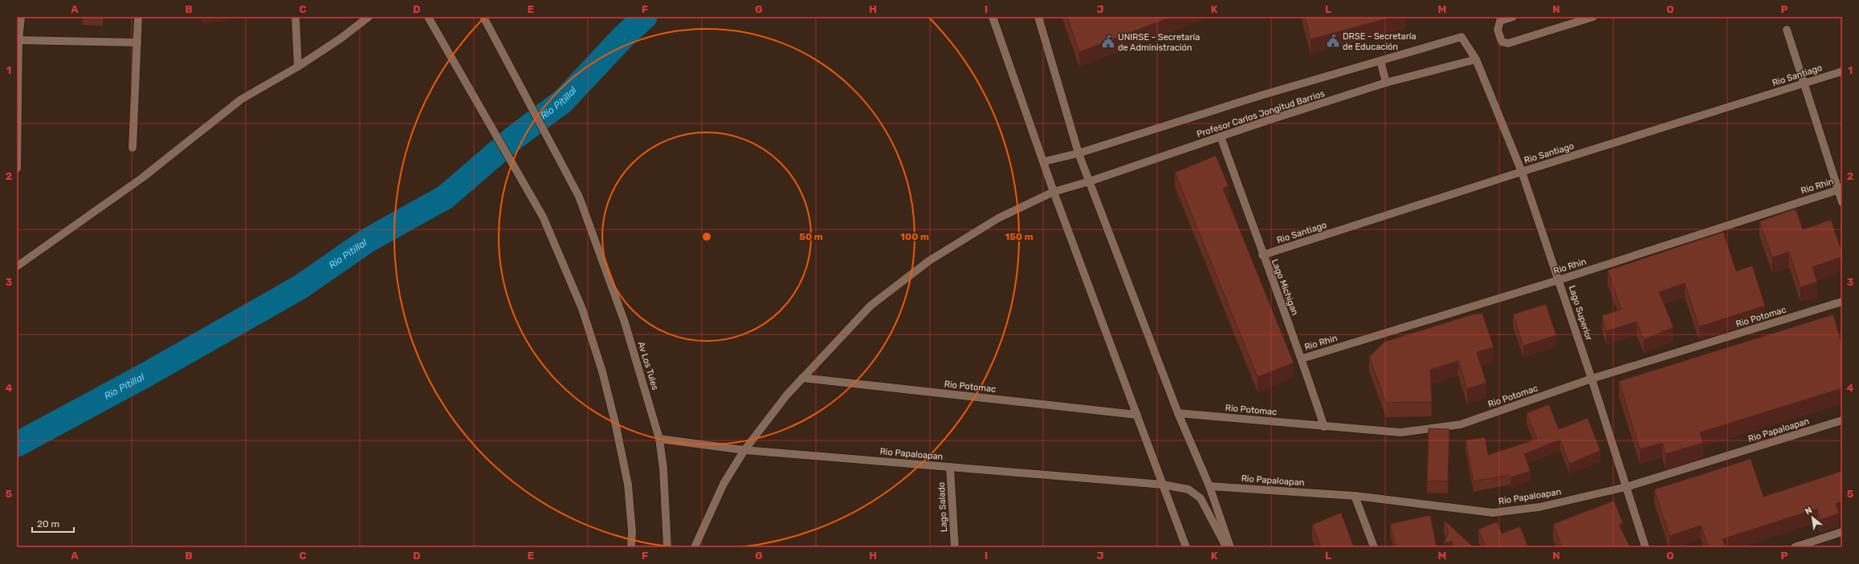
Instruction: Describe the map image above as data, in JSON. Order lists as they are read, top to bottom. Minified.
{"streets":{"street":["Rio Santiago","Profesor Carlos Jongitud Barrios","Rio Rhin","Lago Michigan","Lago Superior","Rio Potomac","Av Los Tules","Rio Papaloapan","Lago Salado"]},"crossings":[["Rio Santiago","Lago Michigan"],["Rio Santiago","Lago Superior"],["Profesor Carlos Jongitud Barrios","Lago Michigan"],["Profesor Carlos Jongitud Barrios","Lago Superior"],["Profesor Carlos Jongitud Barrios","Rio Potomac"],["Profesor Carlos Jongitud Barrios","Rio Papaloapan"],["Rio Rhin","Lago Michigan"],["Rio Rhin","Lago Superior"],["Lago Michigan","Rio Potomac"],["Lago Superior","Rio Potomac"],["Lago Superior","Rio Papaloapan"],["Av Los Tules","Rio Papaloapan"],["Rio Papaloapan","Lago Salado"]],"water":["Rio Pitillal"],"places":{"public building":["DRSE - Secretaría de Educación","UNIRSE - Secretaría de Administración"]},"scale_bar":"20 m","north":"top left","grid":{"columns":["A","B","C","D","E","F","G","H","I","J","K","L","M","N","O","P"],"rows":["1","2","3","4","5"]},"rings":["50 m","100 m","150 m"]}
